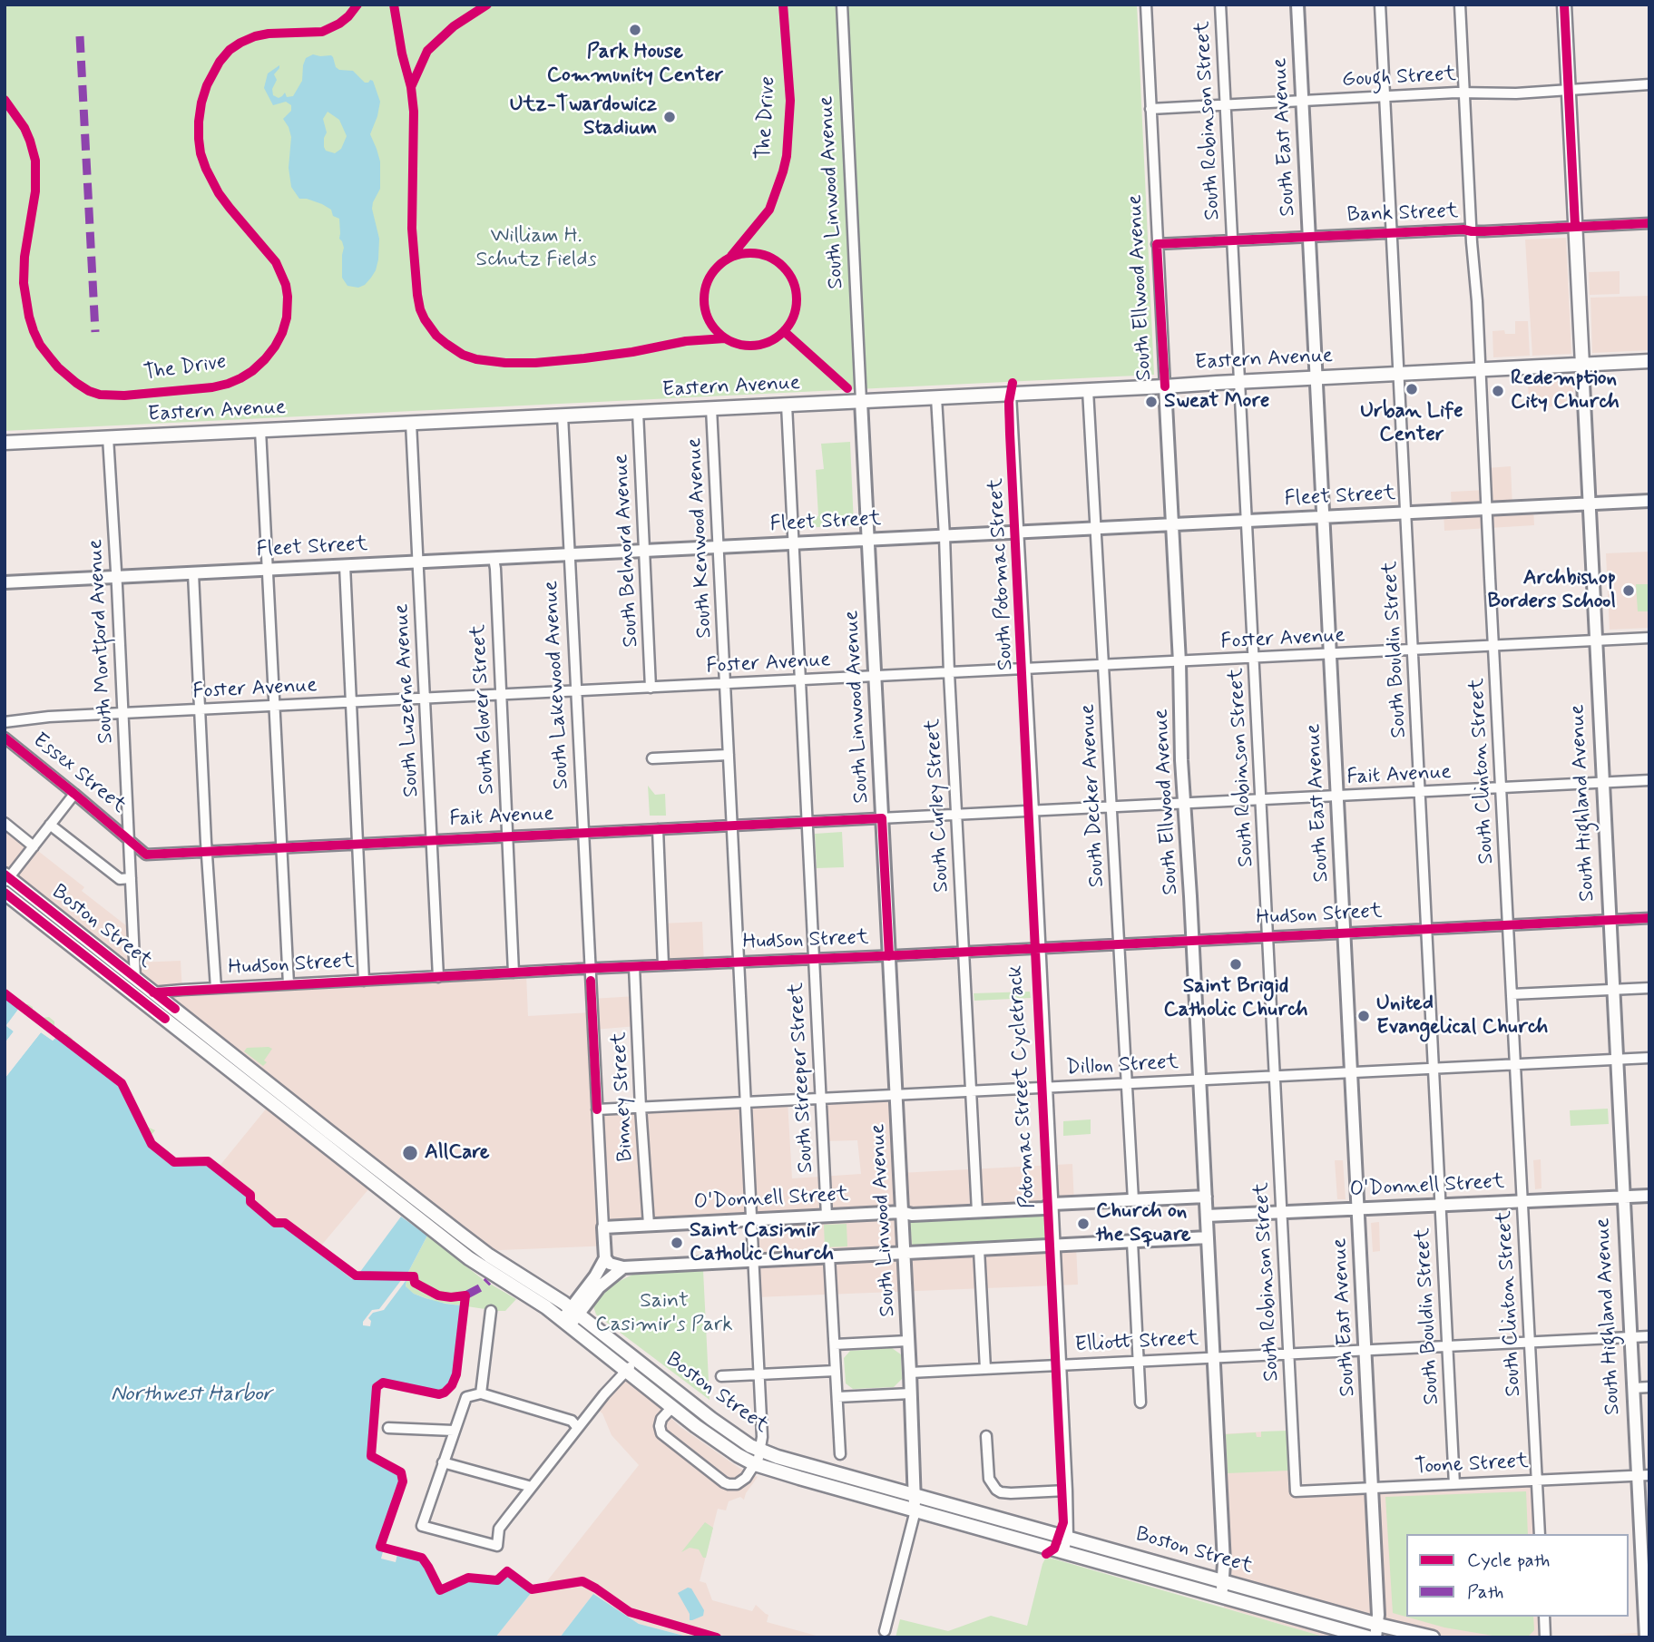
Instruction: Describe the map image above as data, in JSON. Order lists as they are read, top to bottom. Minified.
{"streets":{"main road":["Eastern Avenue","South Highland Avenue","Boston Street"],"street":["Gough Street","South Robinson Street","South East Avenue","South Linwood Avenue","Bank Street","South Ellwood Avenue","Fleet Street","South Kenwood Avenue","South Belnord Avenue","South Potomac Street","Foster Avenue","South Montford Avenue","South Bouldin Street","South Lakewood Avenue","South Luzerne Avenue","South Glover Street","South Clinton Street","Essex Street","Fait Avenue","South Decker Avenue","South Curley Street","Hudson Street","Dillon Street","South Streeper Street","Binney Street","O'Donnell Street","Elliott Street","Toone Street"],"cycle path":["The Drive","Potomac Street Cycletrack"]},"crossings":[["Gough Street","South Robinson Street"],["Gough Street","South East Avenue"],["Gough Street","South Ellwood Avenue"],["Gough Street","South Bouldin Street"],["Gough Street","South Clinton Street"],["Gough Street","South Highland Avenue"],["South Robinson Street","Bank Street"],["South Robinson Street","Eastern Avenue"],["South Robinson Street","Fleet Street"],["South Robinson Street","Foster Avenue"],["South Robinson Street","Fait Avenue"],["South Robinson Street","Hudson Street"],["South Robinson Street","Dillon Street"],["South Robinson Street","O'Donnell Street"],["South Robinson Street","Elliott Street"],["South Robinson Street","Toone Street"],["South East Avenue","Bank Street"],["South East Avenue","Eastern Avenue"],["South East Avenue","Fleet Street"],["South East Avenue","Foster Avenue"],["South East Avenue","Fait Avenue"],["South East Avenue","Hudson Street"],["South East Avenue","Boston Street"],["South East Avenue","Dillon Street"],["South East Avenue","O'Donnell Street"],["South East Avenue","Elliott Street"],["South East Avenue","Toone Street"],["South Linwood Avenue","Eastern Avenue"],["South Linwood Avenue","Fleet Street"],["South Linwood Avenue","Foster Avenue"],["South Linwood Avenue","Fait Avenue"],["South Linwood Avenue","Hudson Street"],["South Linwood Avenue","Boston Street"],["South Linwood Avenue","Dillon Street"],["South Linwood Avenue","O'Donnell Street"],["South Linwood Avenue","Elliott Street"],["Bank Street","South Ellwood Avenue"],["Bank Street","South Bouldin Street"],["Bank Street","South Clinton Street"],["Bank Street","South Highland Avenue"],["South Ellwood Avenue","Eastern Avenue"],["South Ellwood Avenue","Fleet Street"],["South Ellwood Avenue","Foster Avenue"],["South Ellwood Avenue","Fait Avenue"],["South Ellwood Avenue","Hudson Street"],["South Ellwood Avenue","Boston Street"],["South Ellwood Avenue","Dillon Street"],["South Ellwood Avenue","O'Donnell Street"],["South Ellwood Avenue","Elliott Street"],["Eastern Avenue","South Kenwood Avenue"],["Eastern Avenue","South Belnord Avenue"],["Eastern Avenue","South Potomac Street"],["Eastern Avenue","South Montford Avenue"],["Eastern Avenue","South Bouldin Street"],["Eastern Avenue","South Lakewood Avenue"],["Eastern Avenue","South Luzerne Avenue"],["Eastern Avenue","South Clinton Street"],["Eastern Avenue","South Decker Avenue"],["Eastern Avenue","South Highland Avenue"],["Eastern Avenue","South Curley Street"],["Eastern Avenue","South Streeper Street"],["Fleet Street","South Kenwood Avenue"],["Fleet Street","South Belnord Avenue"],["Fleet Street","South Potomac Street"],["Fleet Street","South Montford Avenue"],["Fleet Street","South Bouldin Street"],["Fleet Street","South Lakewood Avenue"],["Fleet Street","South Luzerne Avenue"],["Fleet Street","South Glover Street"],["Fleet Street","South Clinton Street"],["Fleet Street","South Decker Avenue"],["Fleet Street","South Highland Avenue"],["Fleet Street","South Curley Street"],["Fleet Street","South Streeper Street"],["South Kenwood Avenue","Foster Avenue"],["South Kenwood Avenue","Fait Avenue"],["South Kenwood Avenue","Hudson Street"],["South Kenwood Avenue","Boston Street"],["South Kenwood Avenue","Dillon Street"],["South Kenwood Avenue","O'Donnell Street"],["South Belnord Avenue","Foster Avenue"],["South Potomac Street","Foster Avenue"],["South Potomac Street","Fait Avenue"],["South Potomac Street","Hudson Street"],["South Potomac Street","Boston Street"],["South Potomac Street","Dillon Street"],["South Potomac Street","O'Donnell Street"],["South Potomac Street","Elliott Street"],["Foster Avenue","South Montford Avenue"],["Foster Avenue","South Bouldin Street"],["Foster Avenue","South Lakewood Avenue"],["Foster Avenue","South Luzerne Avenue"],["Foster Avenue","South Glover Street"],["Foster Avenue","South Clinton Street"],["Foster Avenue","South Decker Avenue"],["Foster Avenue","South Highland Avenue"],["Foster Avenue","South Curley Street"],["Foster Avenue","South Streeper Street"],["South Montford Avenue","Essex Street"],["South Montford Avenue","Fait Avenue"],["South Montford Avenue","Hudson Street"],["South Montford Avenue","Boston Street"],["South Bouldin Street","Fait Avenue"],["South Bouldin Street","Hudson Street"],["South Bouldin Street","Dillon Street"],["South Bouldin Street","O'Donnell Street"],["South Bouldin Street","Elliott Street"],["South Bouldin Street","Toone Street"],["South Lakewood Avenue","Fait Avenue"],["South Lakewood Avenue","Hudson Street"],["South Lakewood Avenue","Dillon Street"],["South Lakewood Avenue","O'Donnell Street"],["South Luzerne Avenue","Fait Avenue"],["South Luzerne Avenue","Hudson Street"],["South Glover Street","Fait Avenue"],["South Glover Street","Hudson Street"],["South Clinton Street","Fait Avenue"],["South Clinton Street","Hudson Street"],["South Clinton Street","Dillon Street"],["South Clinton Street","O'Donnell Street"],["South Clinton Street","Elliott Street"],["South Clinton Street","Toone Street"],["Essex Street","Fait Avenue"],["Fait Avenue","South Decker Avenue"],["Fait Avenue","South Highland Avenue"],["Fait Avenue","South Curley Street"],["Fait Avenue","South Streeper Street"],["South Decker Avenue","Hudson Street"],["South Decker Avenue","Dillon Street"],["South Decker Avenue","O'Donnell Street"],["South Highland Avenue","Hudson Street"],["South Highland Avenue","Dillon Street"],["South Highland Avenue","O'Donnell Street"],["South Highland Avenue","Elliott Street"],["South Highland Avenue","Toone Street"],["South Curley Street","Hudson Street"],["South Curley Street","Dillon Street"],["South Curley Street","O'Donnell Street"],["Hudson Street","Boston Street"],["Hudson Street","South Streeper Street"],["Hudson Street","Binney Street"],["Dillon Street","South Streeper Street"],["Dillon Street","Binney Street"],["South Streeper Street","O'Donnell Street"],["Binney Street","O'Donnell Street"]],"water":["Northwest Harbor"],"parks":["William H. Schutz Fields","Saint Casimir's Park"],"places":["Park House Community Center","Utz-Twardowicz Stadium","Urban Life Center","Redemption City Church","Sweat More","Archbishop Borders School","Saint Brigid Catholic Church","United Evangelical Church","AllCare","Church on the Square","Saint Casimir Catholic Church"],"legend":["Cycle path","Path"]}
